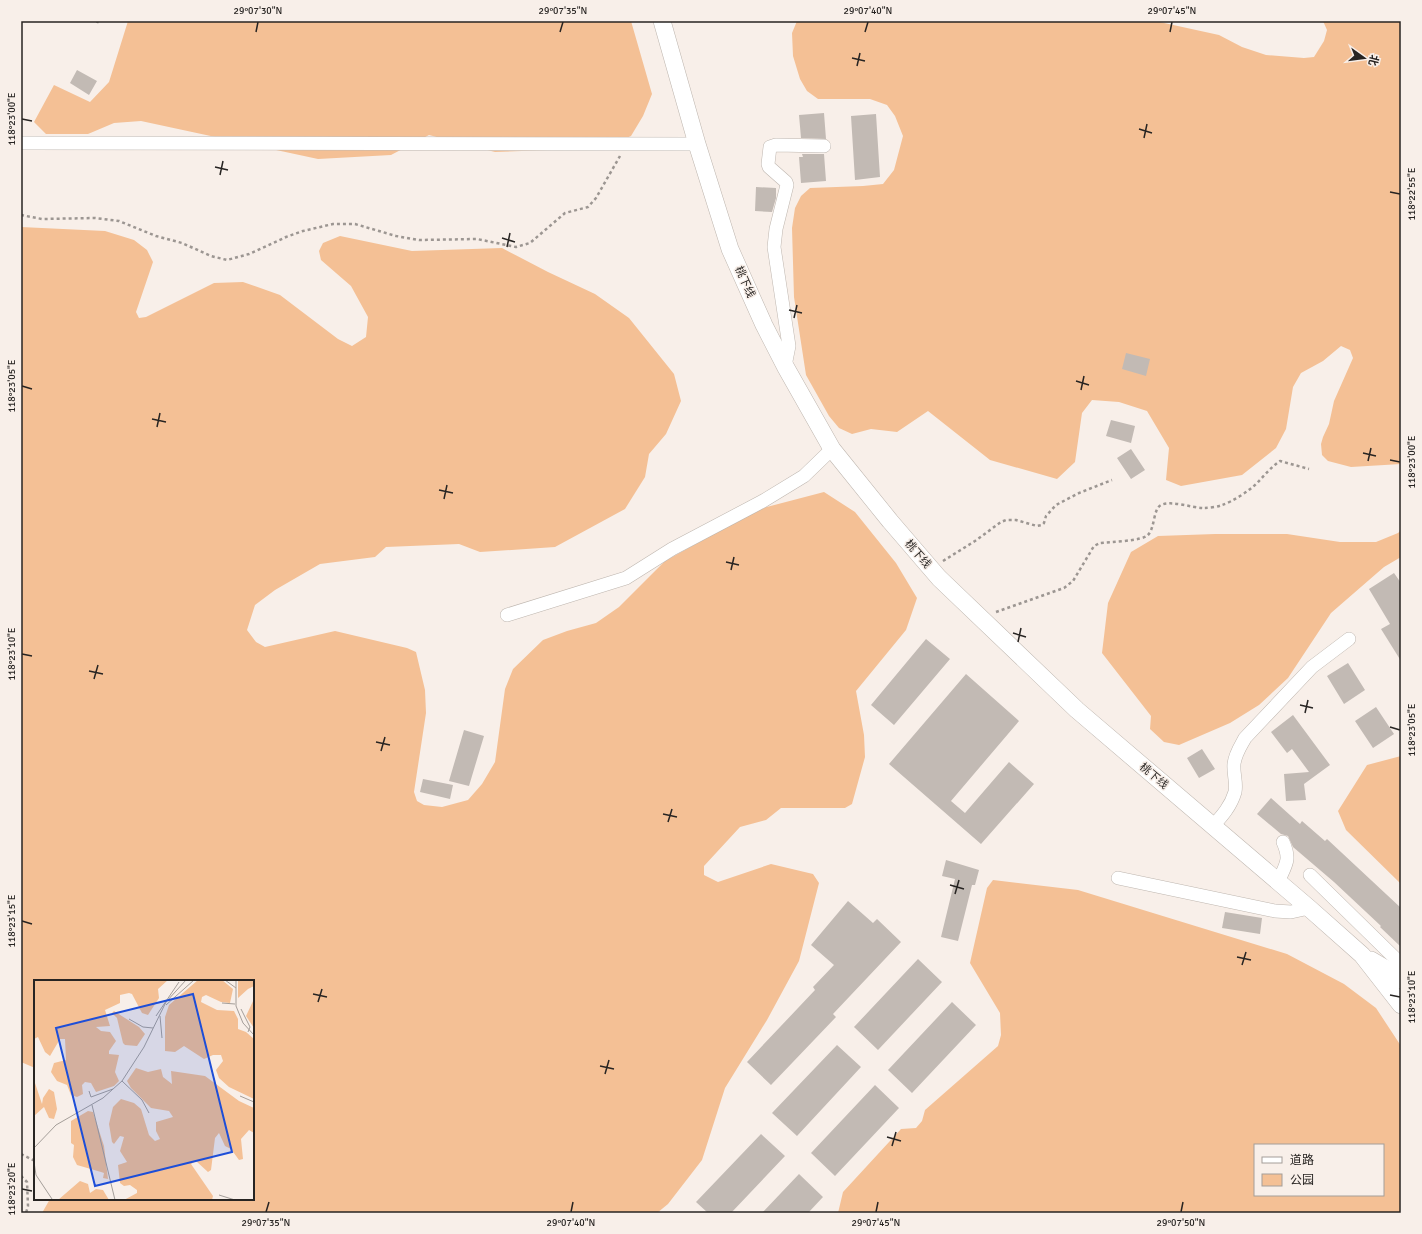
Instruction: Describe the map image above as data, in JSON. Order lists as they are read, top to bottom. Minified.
{"streets":{"main road":["桃下线"]},"legend":["道路","公园"],"north":"right","coordinates":["29°07'30\"N","29°07'35\"N","29°07'40\"N","29°07'45\"N","118°23'00\"E","118°22'55\"E","118°23'05\"E","118°23'10\"E","118°23'15\"E","118°23'20\"E","29°07'50\"N"]}
